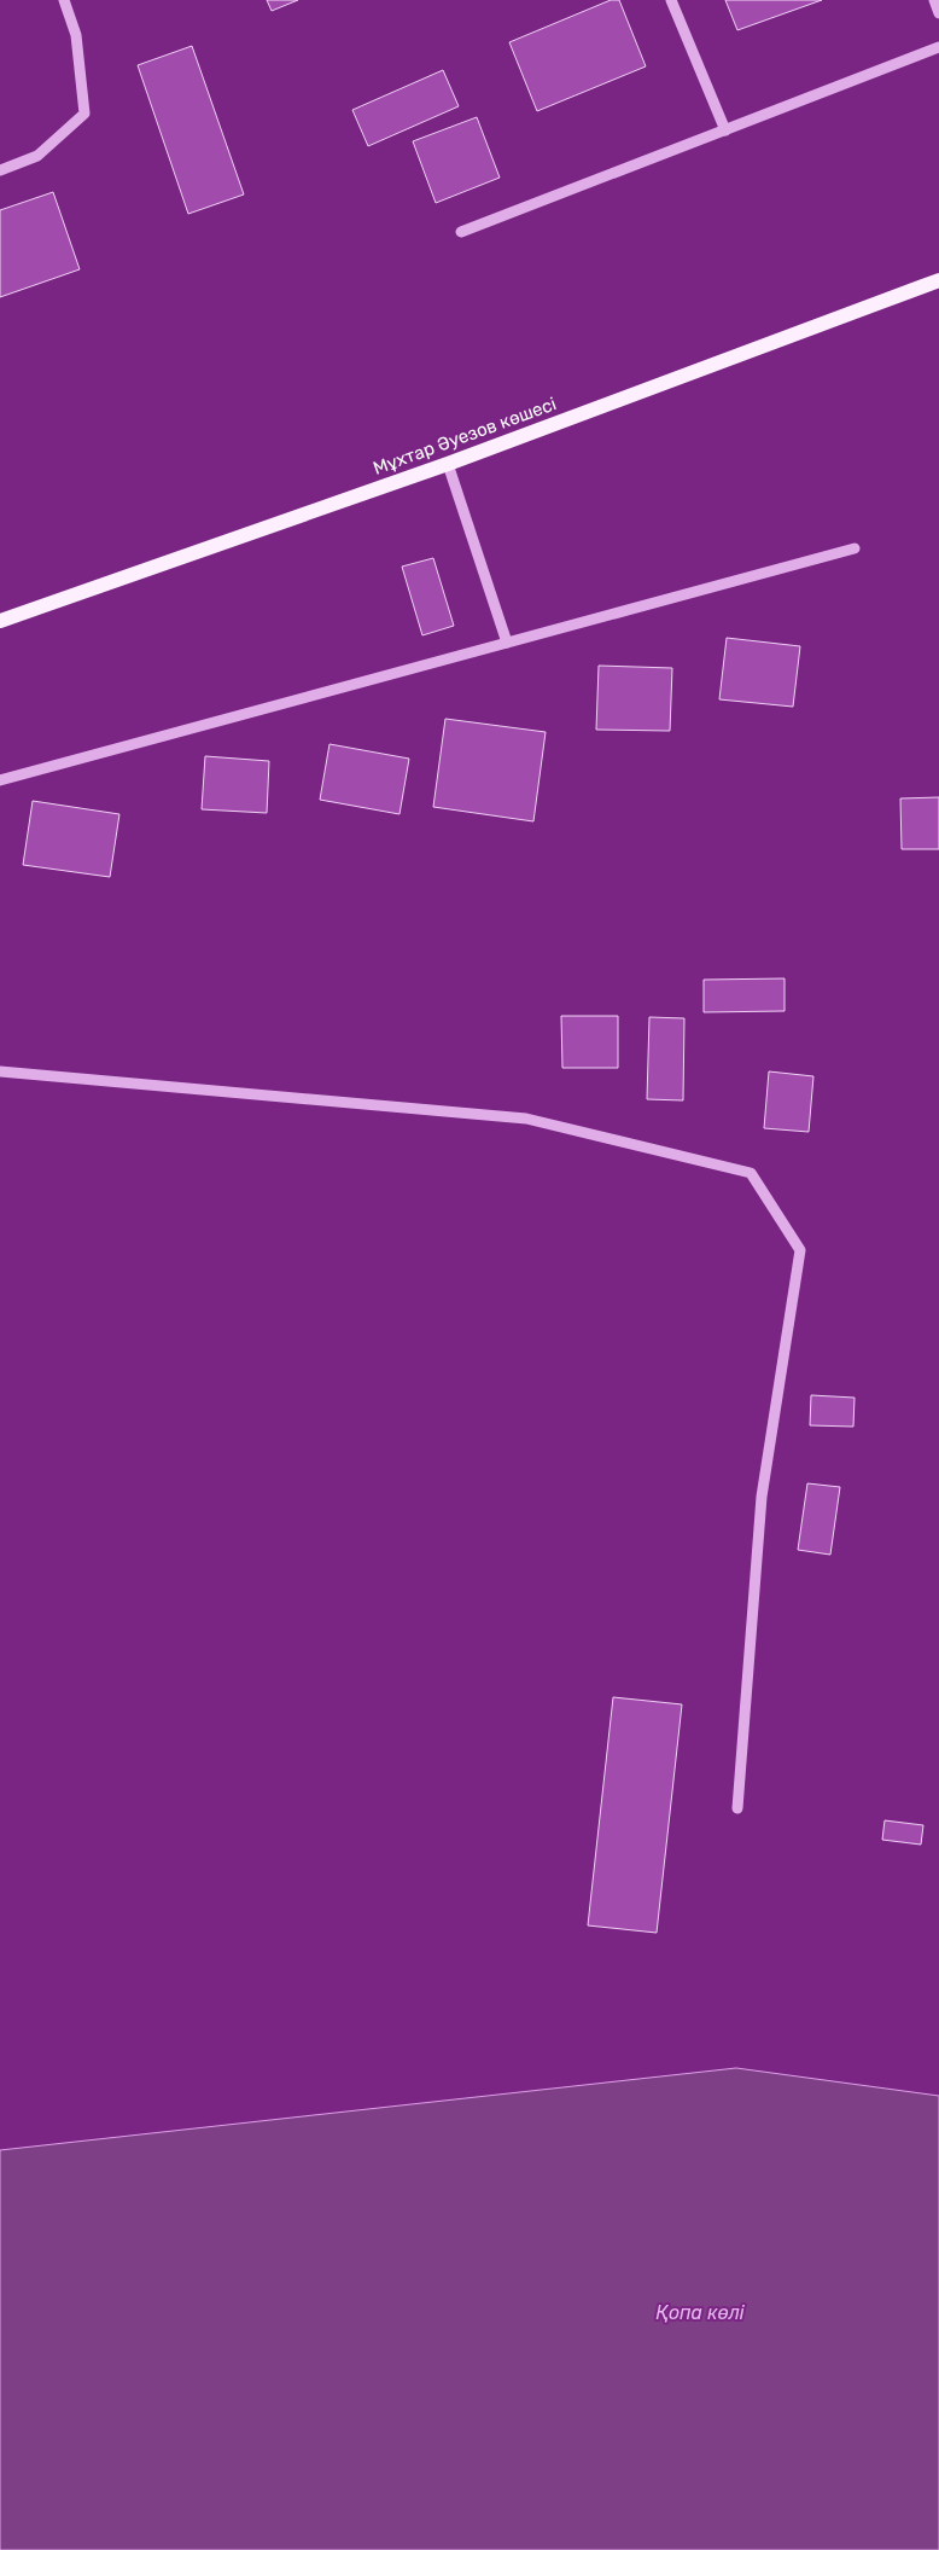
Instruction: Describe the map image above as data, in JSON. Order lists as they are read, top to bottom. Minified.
{"streets":{"main road":["Мұхтар Әуезов көшесі"]},"water":["Қопа көлі"]}
